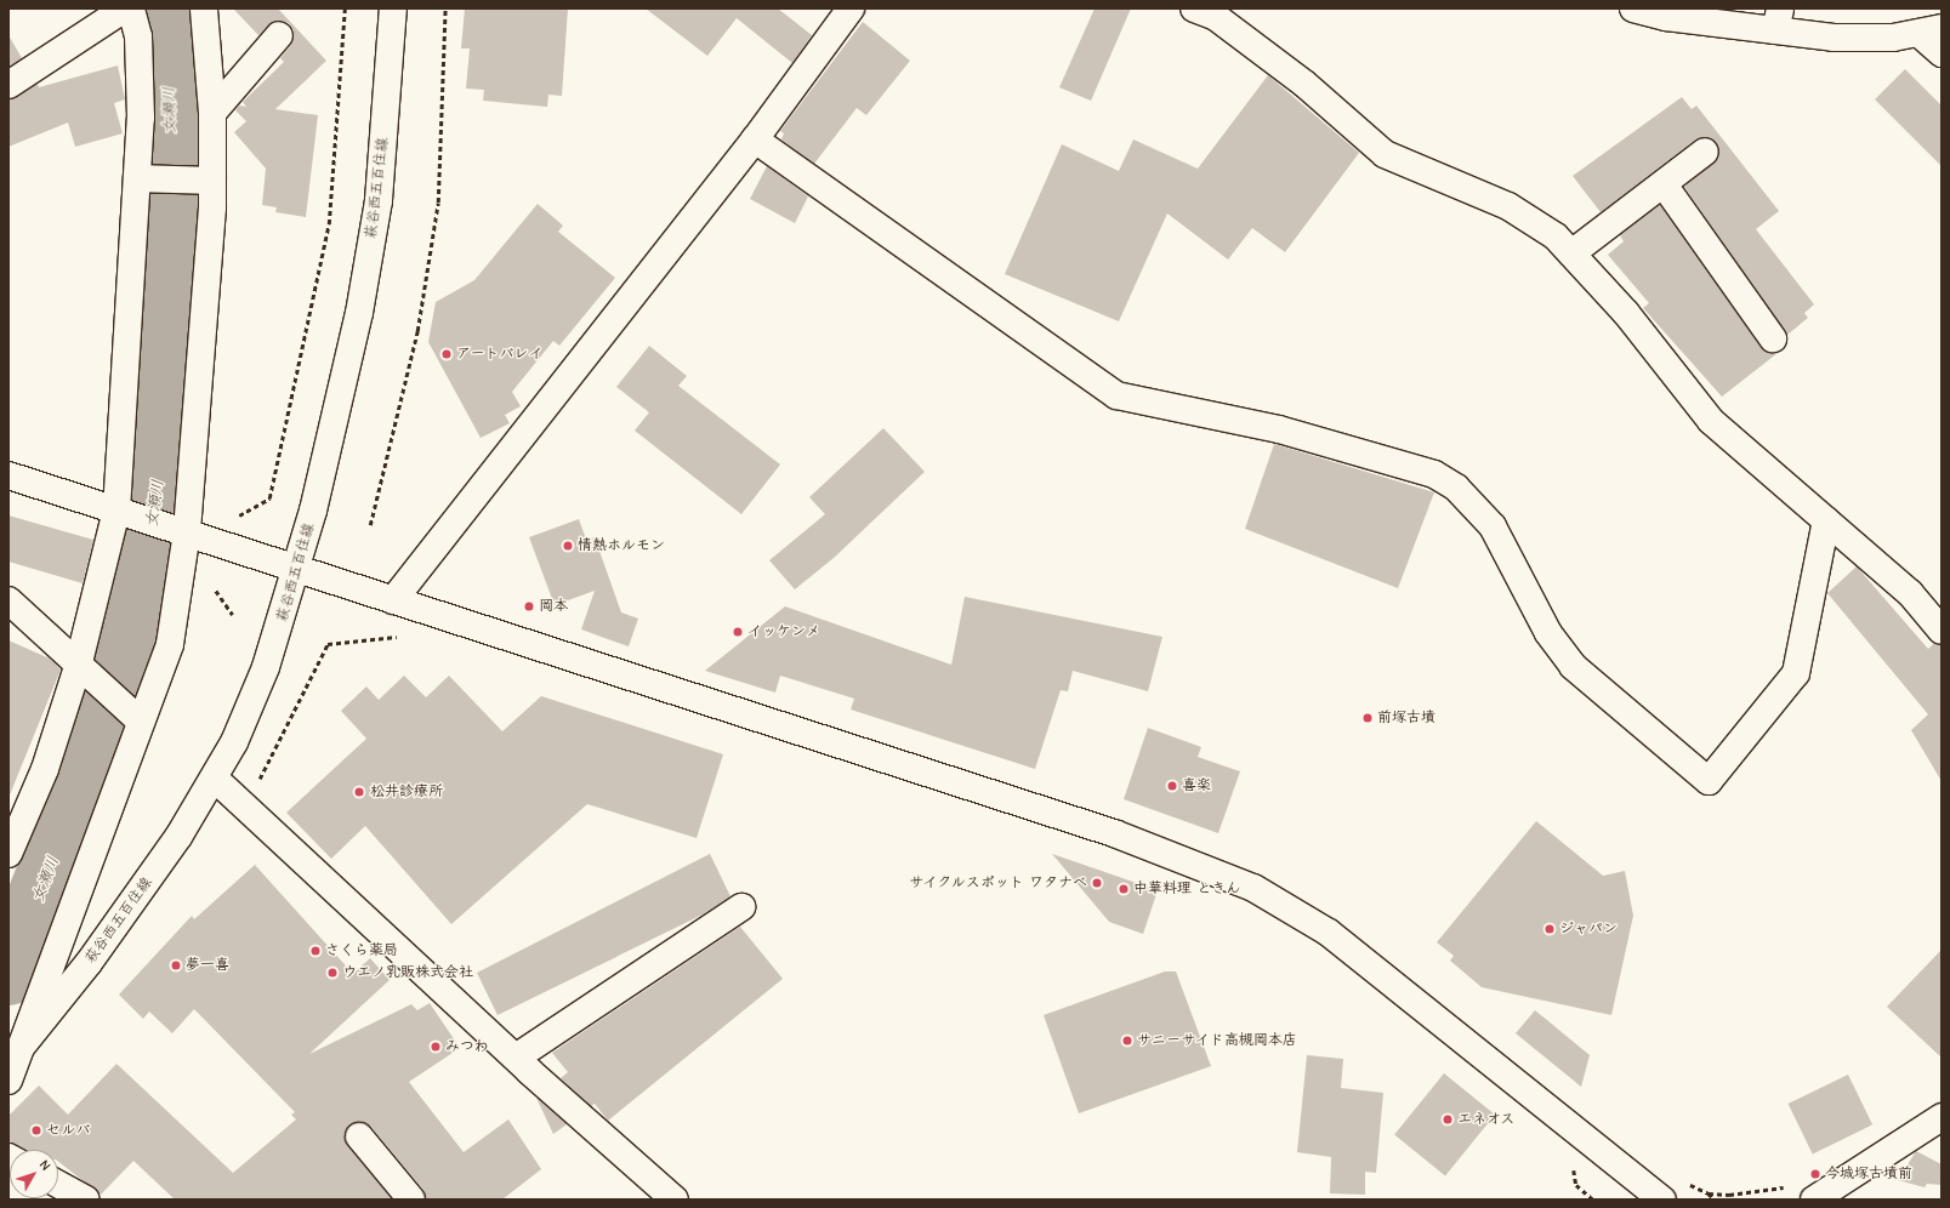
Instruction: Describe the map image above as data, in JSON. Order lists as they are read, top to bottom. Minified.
{"streets":{"street":["萩谷西五百住線"]},"water":["女瀬川"],"places":["アートバレイ","情熱ホルモン","岡本","イッケンメ","前塚古墳","喜楽","松井診療所","サイクルスポット ワタナベ","中華料理 ときん","ジャパン","さくら薬局","夢一喜","ウエノ乳販株式会社","サニーサイド高槻岡本店","みつわ","エネオス","セルバ","今城塚古墳前"],"north":"top right"}
